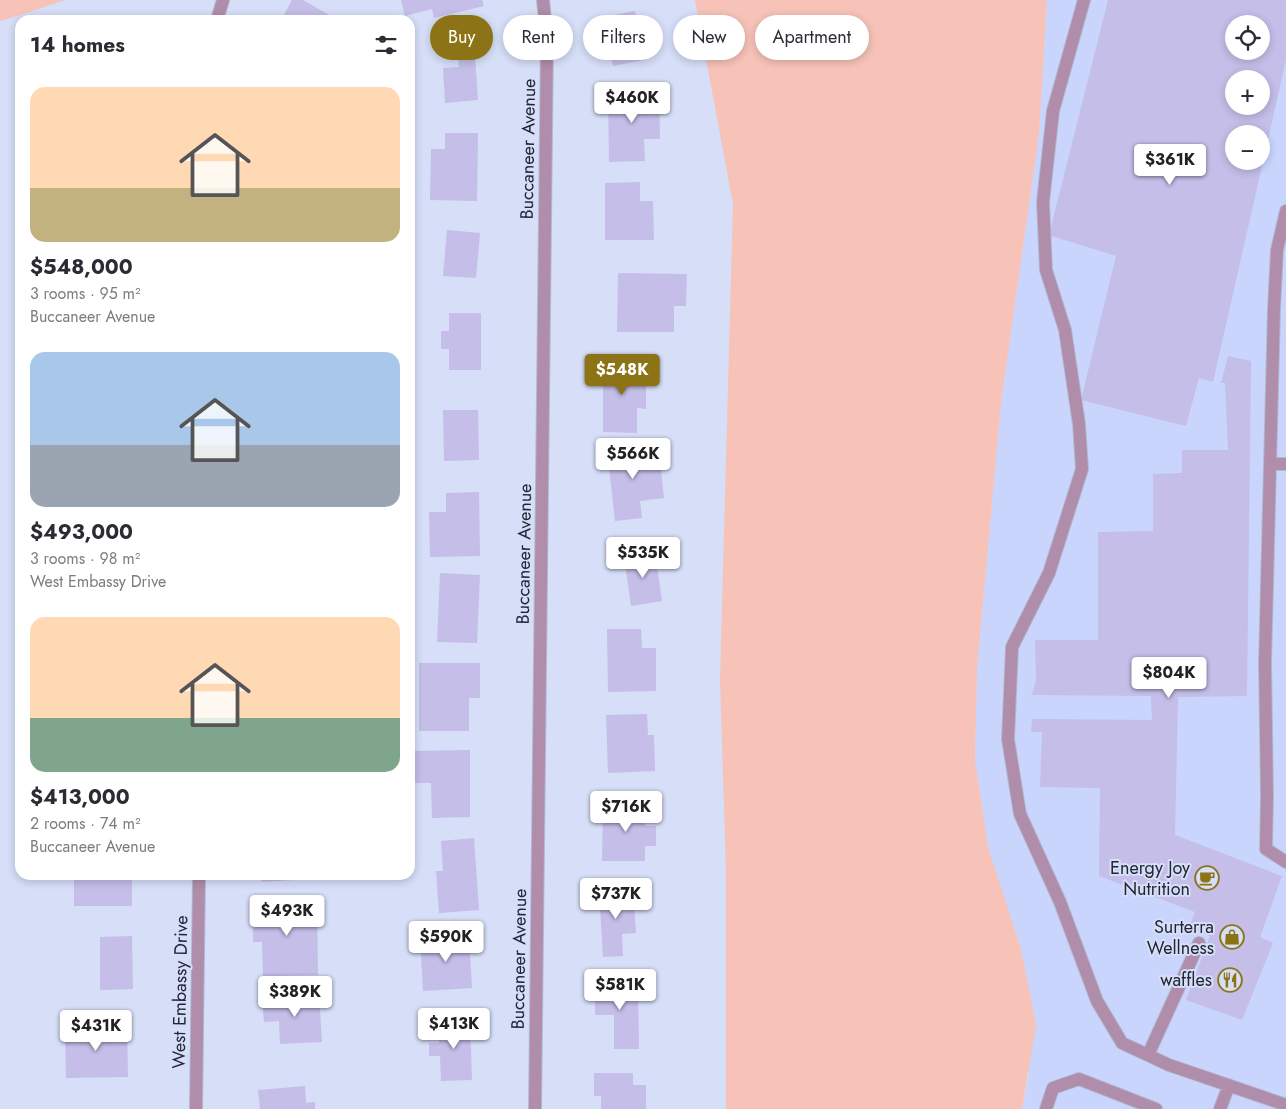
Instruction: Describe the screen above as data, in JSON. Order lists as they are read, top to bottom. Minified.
{"streets":{"street":["Buccaneer Avenue","West Embassy Drive"]},"places":{"cafe":["Energy Joy Nutrition"],"shop":["Surterra Wellness"],"restaurant":["waffles"]},"page":{"map_buttons":["+","−"],"chip":["Buy","Rent","Filters","New","Apartment"],"heading":"14 homes","list":[{"name":"$548,000","note":"3 rooms · 95 m² · Buccaneer Avenue"},{"name":"$493,000","note":"3 rooms · 98 m² · West Embassy Drive"},{"name":"$413,000","note":"2 rooms · 74 m² · Buccaneer Avenue"}],"price":["$460K","$361K","$548K","$566K","$535K","$804K","$716K","$737K","$493K","$590K","$581K","$389K","$413K","$431K"]}}
